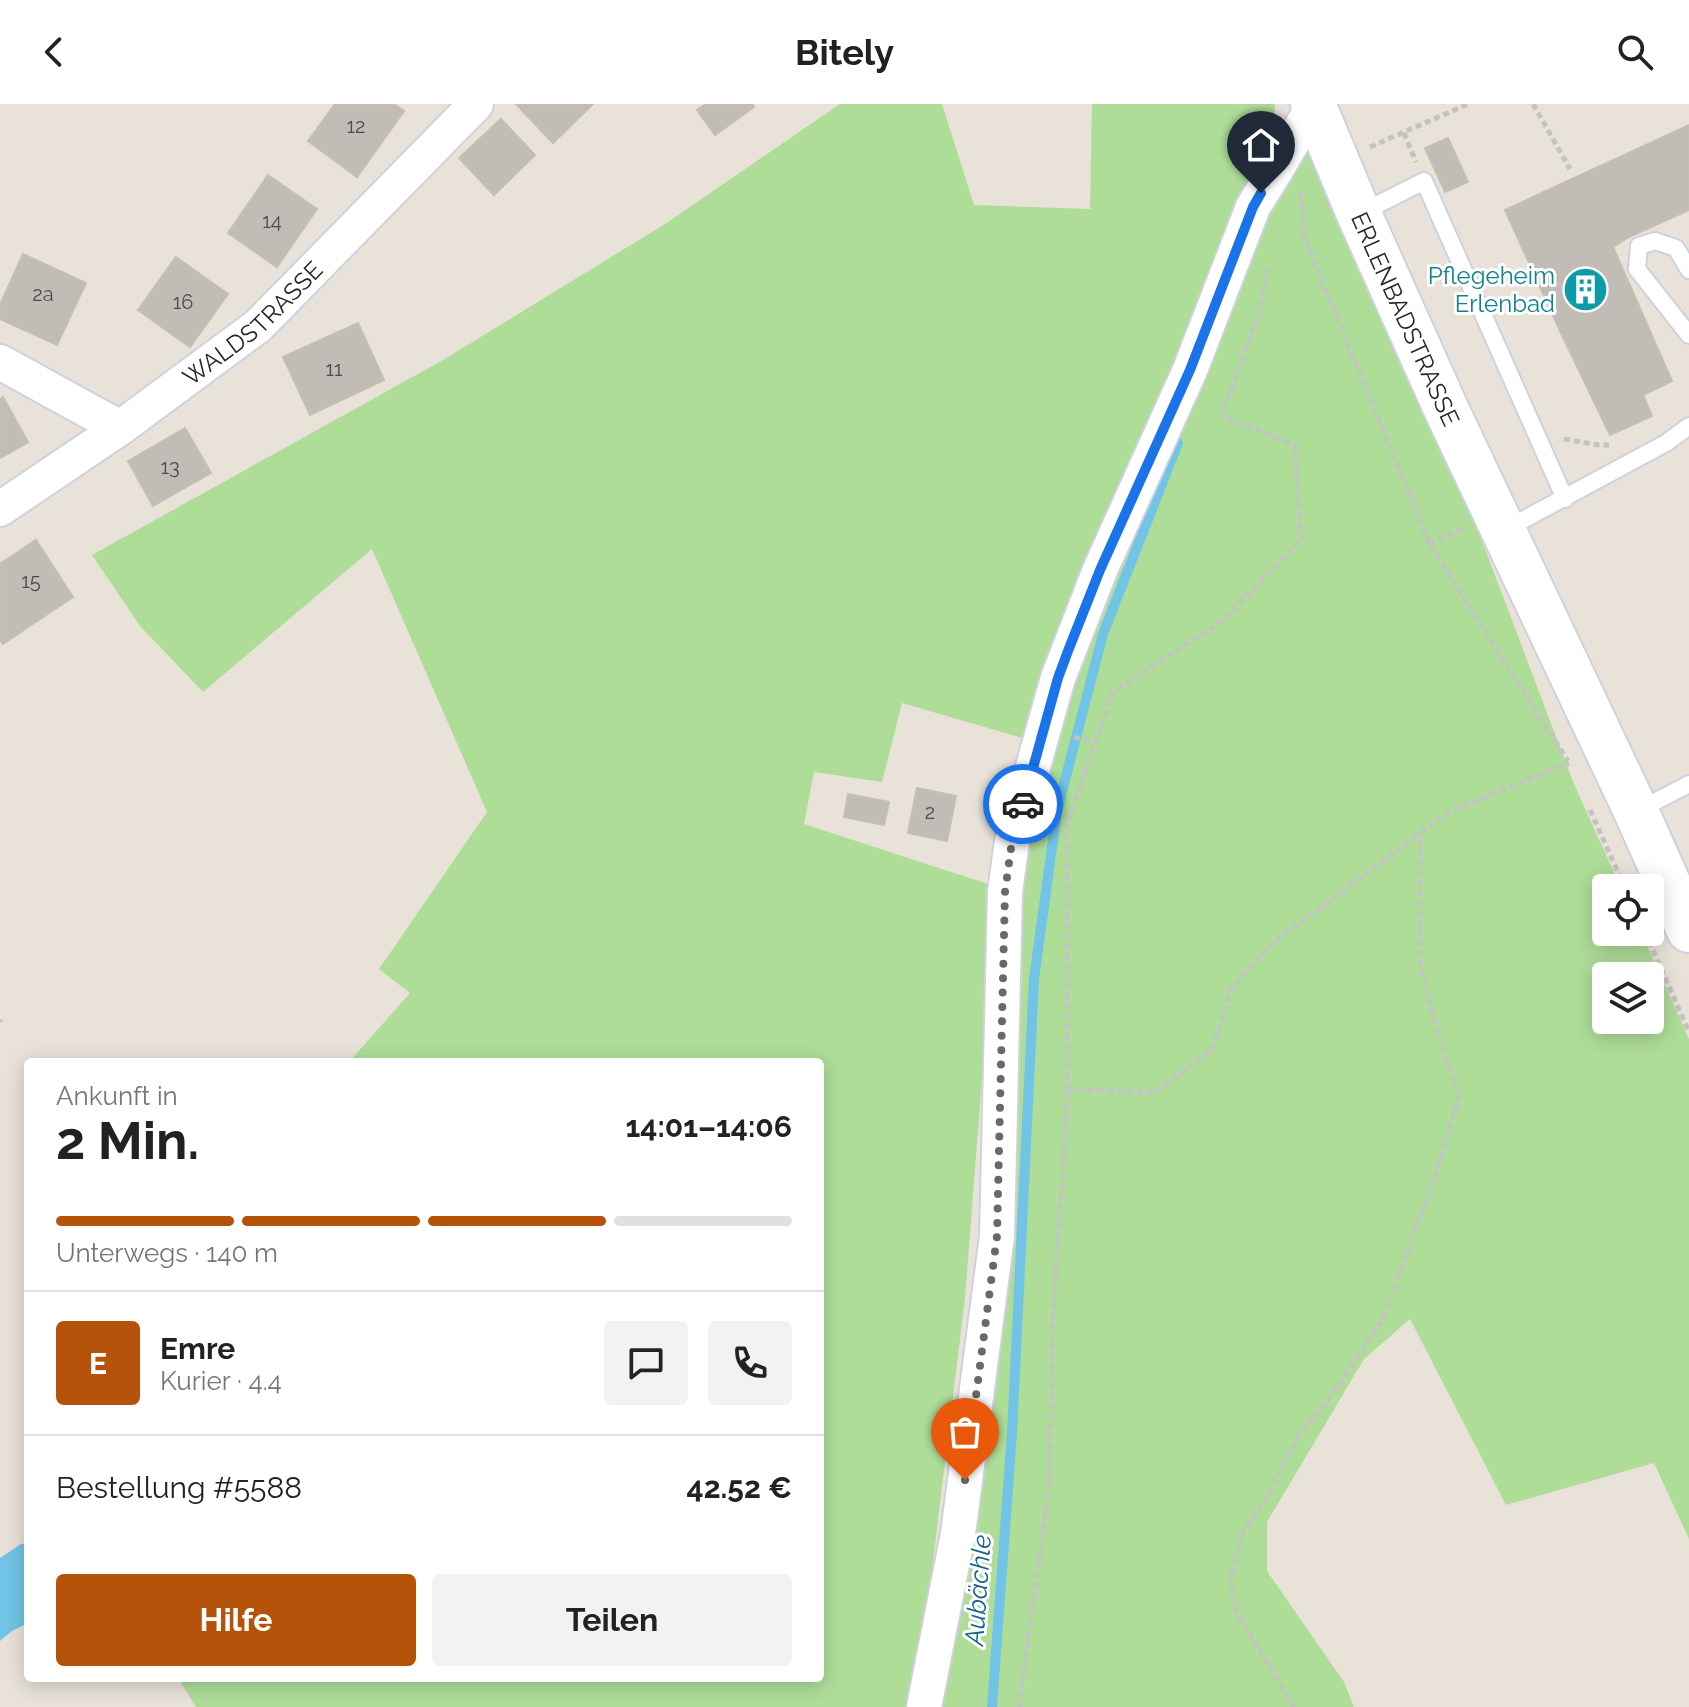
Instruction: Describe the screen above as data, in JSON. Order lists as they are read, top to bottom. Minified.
{"streets":{"main road":["ERLENBADSTRASSE"],"street":["WALDSTRASSE"]},"water":["Aubächle"],"places":{"building":["Pflegeheim Erlenbad"]},"house_numbers":["12","14","2a","16","11","13","15","2"],"page":{"header":"Bitely","heading":["2 Min.","Ankunft in","14:01–14:06"],"panel":["Emre","Kurier · 4.4","Bestellung #5588","42.52 €"],"bar":"Unterwegs · 140 m","round":"E","buttons":["Hilfe","Teilen"]}}
